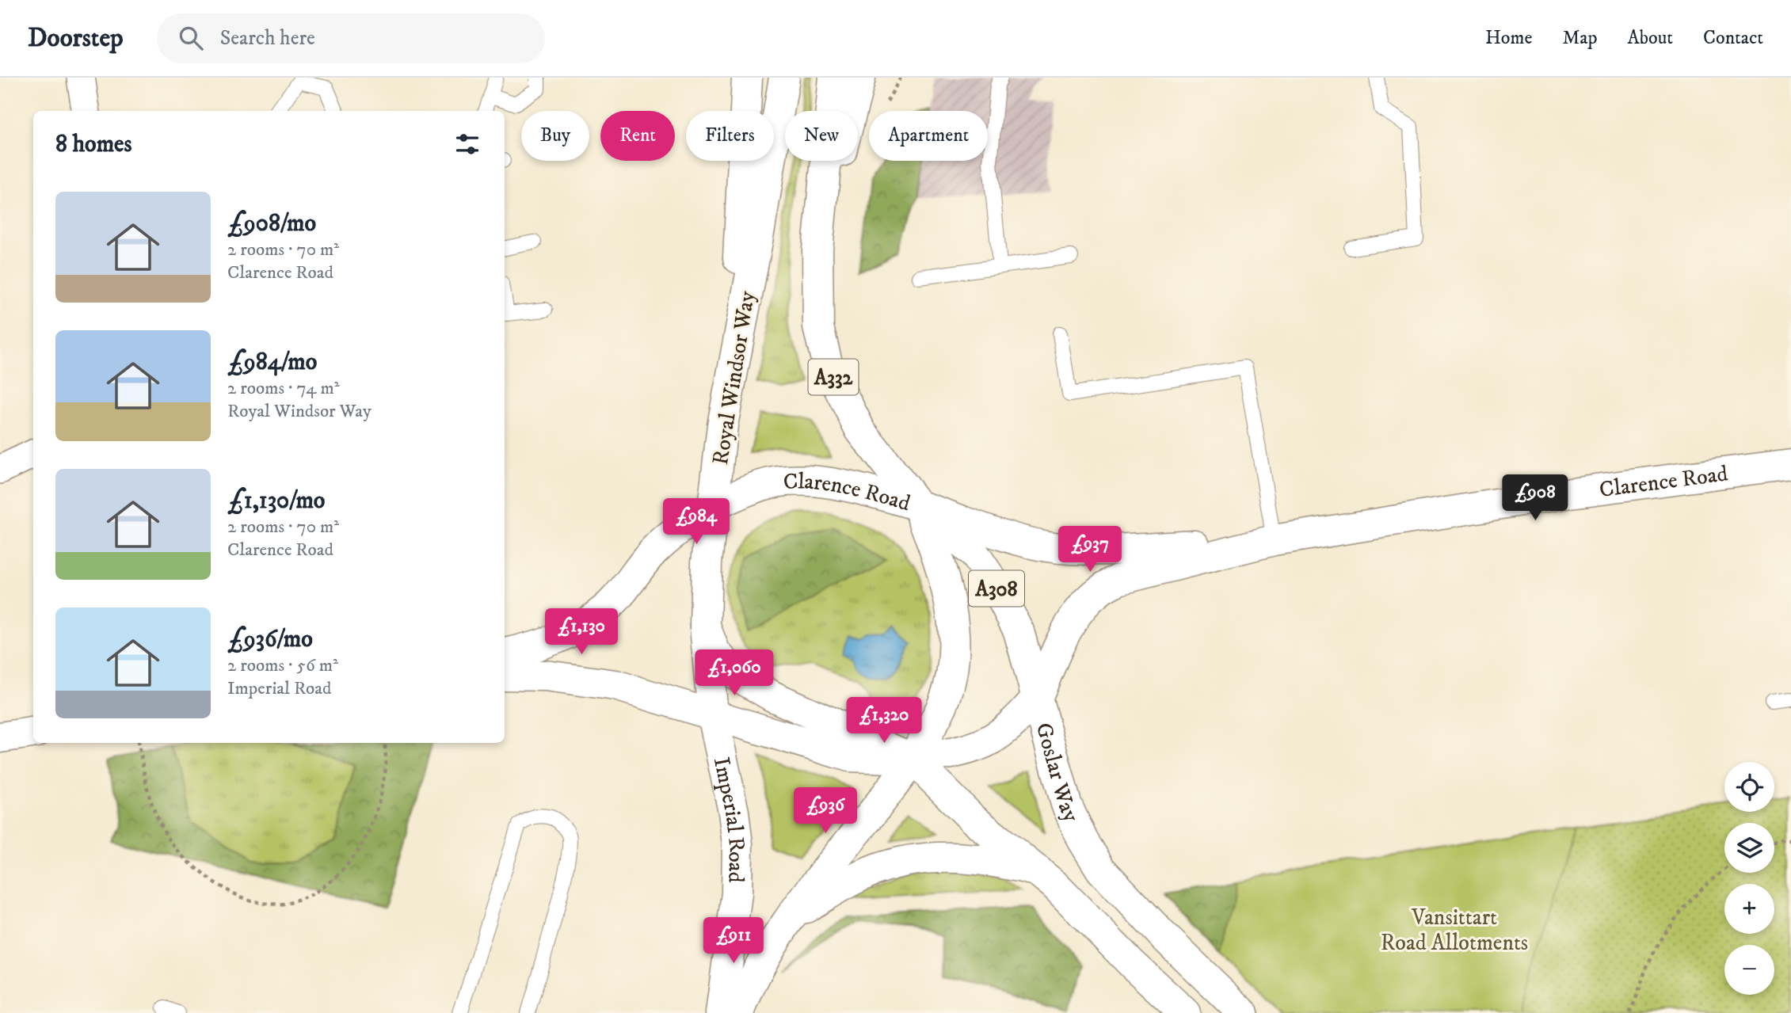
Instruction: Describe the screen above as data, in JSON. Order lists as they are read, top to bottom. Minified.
{"streets":{"main road":["A332","Royal Windsor Way","Clarence Road","A308","Goslar Way","Imperial Road"]},"crossings":[["A332","Clarence Road"],["A332","Goslar Way"],["Royal Windsor Way","Clarence Road"],["Royal Windsor Way","Imperial Road"],["Clarence Road","Goslar Way"]],"parks":["Vansittart Road Allotments"],"page":{"header":"Doorstep","search":"Search here","nav":["Home","Map","About","Contact"],"chip":["Buy","Rent","Filters","New","Apartment"],"heading":"8 homes","list":[{"name":"£908/mo","note":"2 rooms · 70 m² · Clarence Road"},{"name":"£984/mo","note":"2 rooms · 74 m² · Royal Windsor Way"},{"name":"£1,130/mo","note":"2 rooms · 70 m² · Clarence Road"},{"name":"£936/mo","note":"2 rooms · 56 m² · Imperial Road"}],"price":["£908","£984","£937","£1,130","£1,060","£1,320","£936","£911"],"map_buttons":["+","−"]}}
